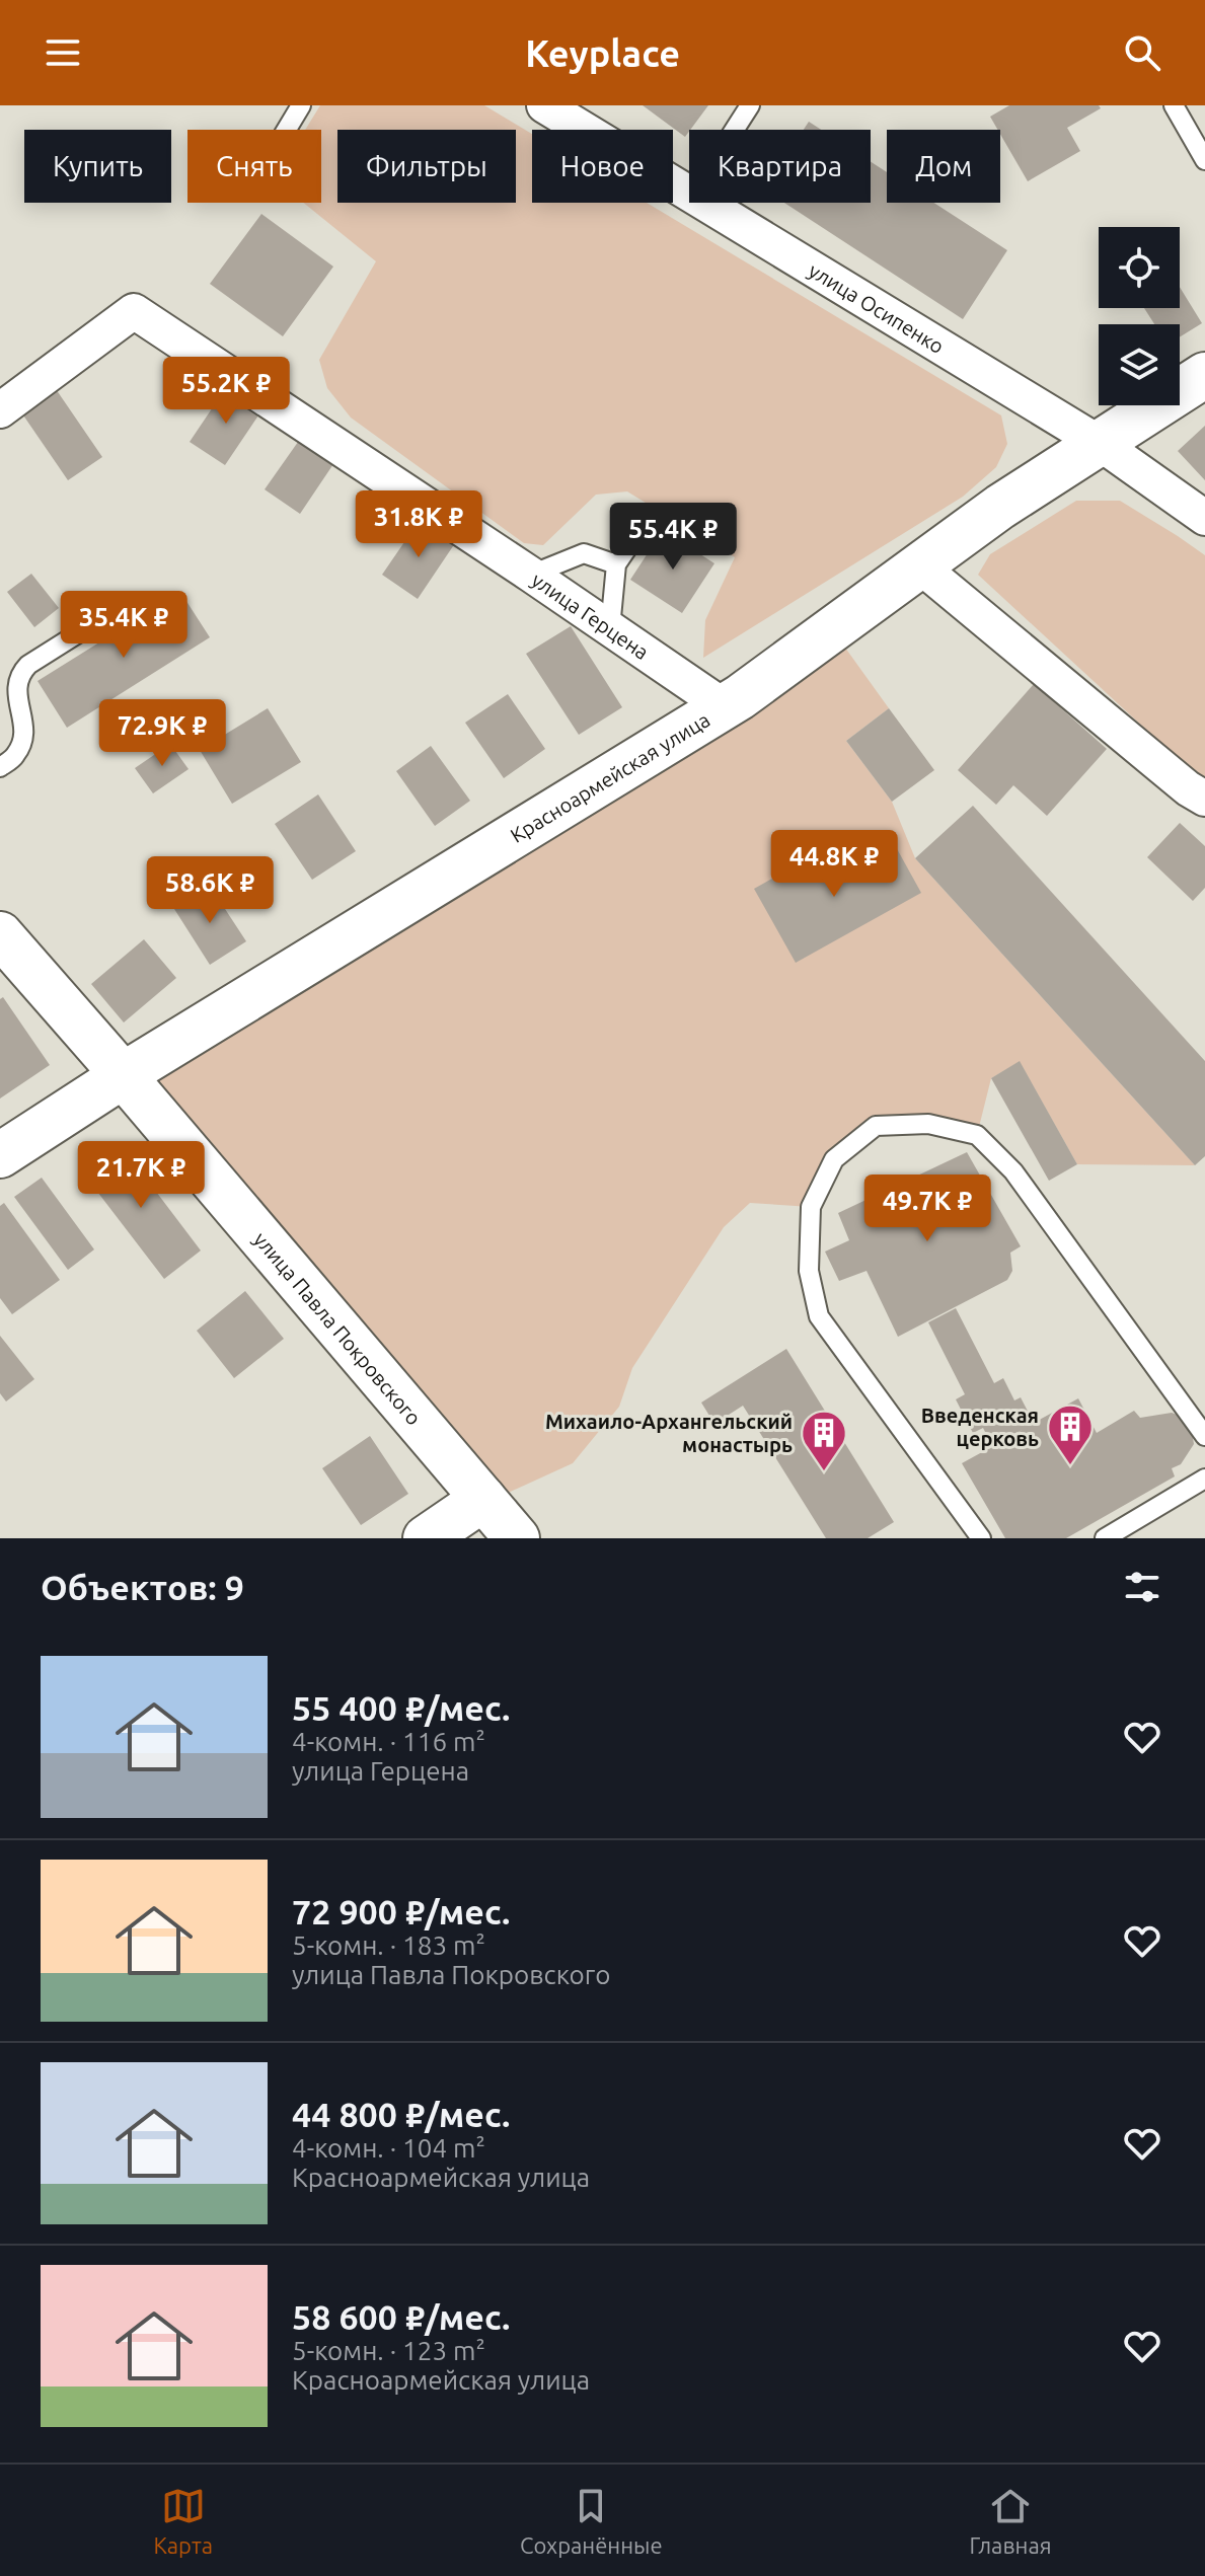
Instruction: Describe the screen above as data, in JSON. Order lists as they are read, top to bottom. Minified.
{"streets":{"street":["улица Осипенко","улица Герцена","Красноармейская улица","улица Павла Покровского"]},"crossings":[["улица Осипенко","Красноармейская улица"],["улица Герцена","Красноармейская улица"],["Красноармейская улица","улица Павла Покровского"]],"places":{"building":["Введенская церковь","Михаило-Архангельский монастырь"]},"page":{"header":"Keyplace","chip":["Купить","Снять","Фильтры","Новое","Квартира","Дом"],"price":["55.2K ₽","31.8K ₽","55.4K ₽","35.4K ₽","72.9K ₽","44.8K ₽","58.6K ₽","21.7K ₽","49.7K ₽"],"heading":"Объектов: 9","list":[{"name":"55 400 ₽/мес.","note":"4-комн. · 116 m² · улица Герцена"},{"name":"72 900 ₽/мес.","note":"5-комн. · 183 m² · улица Павла Покровского"},{"name":"44 800 ₽/мес.","note":"4-комн. · 104 m² · Красноармейская улица"},{"name":"58 600 ₽/мес.","note":"5-комн. · 123 m² · Красноармейская улица"}],"tabs":["Карта","Сохранённые","Главная"]}}
